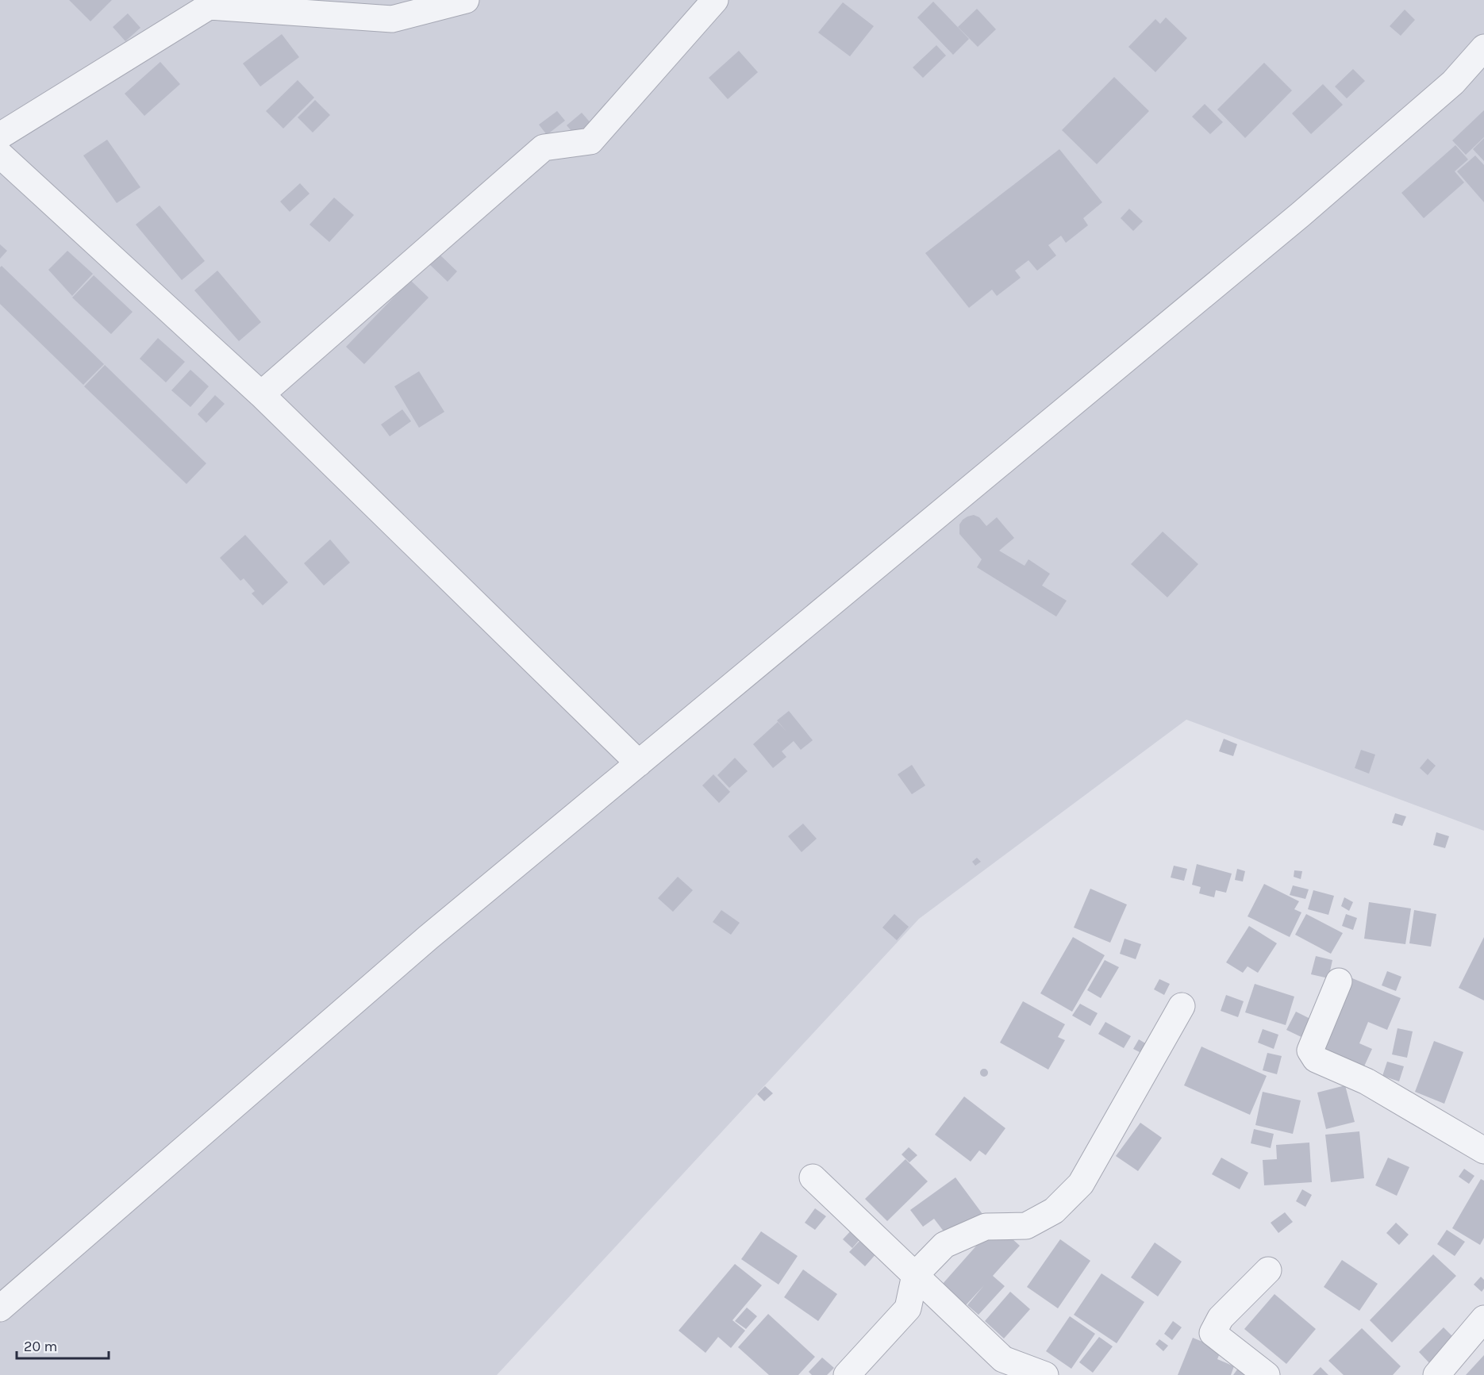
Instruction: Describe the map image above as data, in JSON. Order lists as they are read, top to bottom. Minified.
{"scale_bar":"20 m"}
